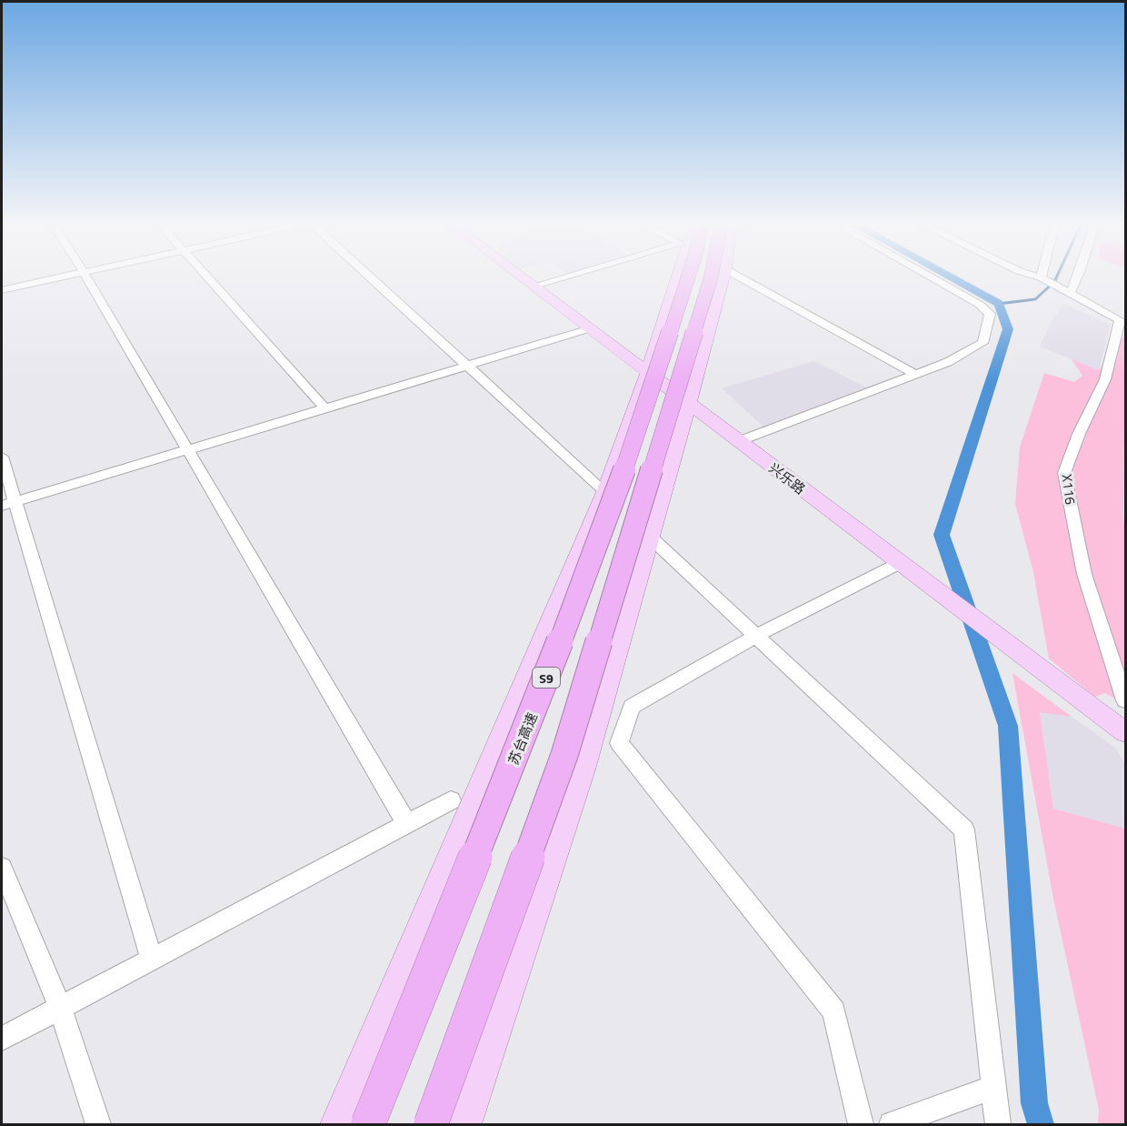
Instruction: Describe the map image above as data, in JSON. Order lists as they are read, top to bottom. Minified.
{"streets":{"highway":["S9","苏台高速"],"main road":["兴乐路"],"street":["X116"]}}
